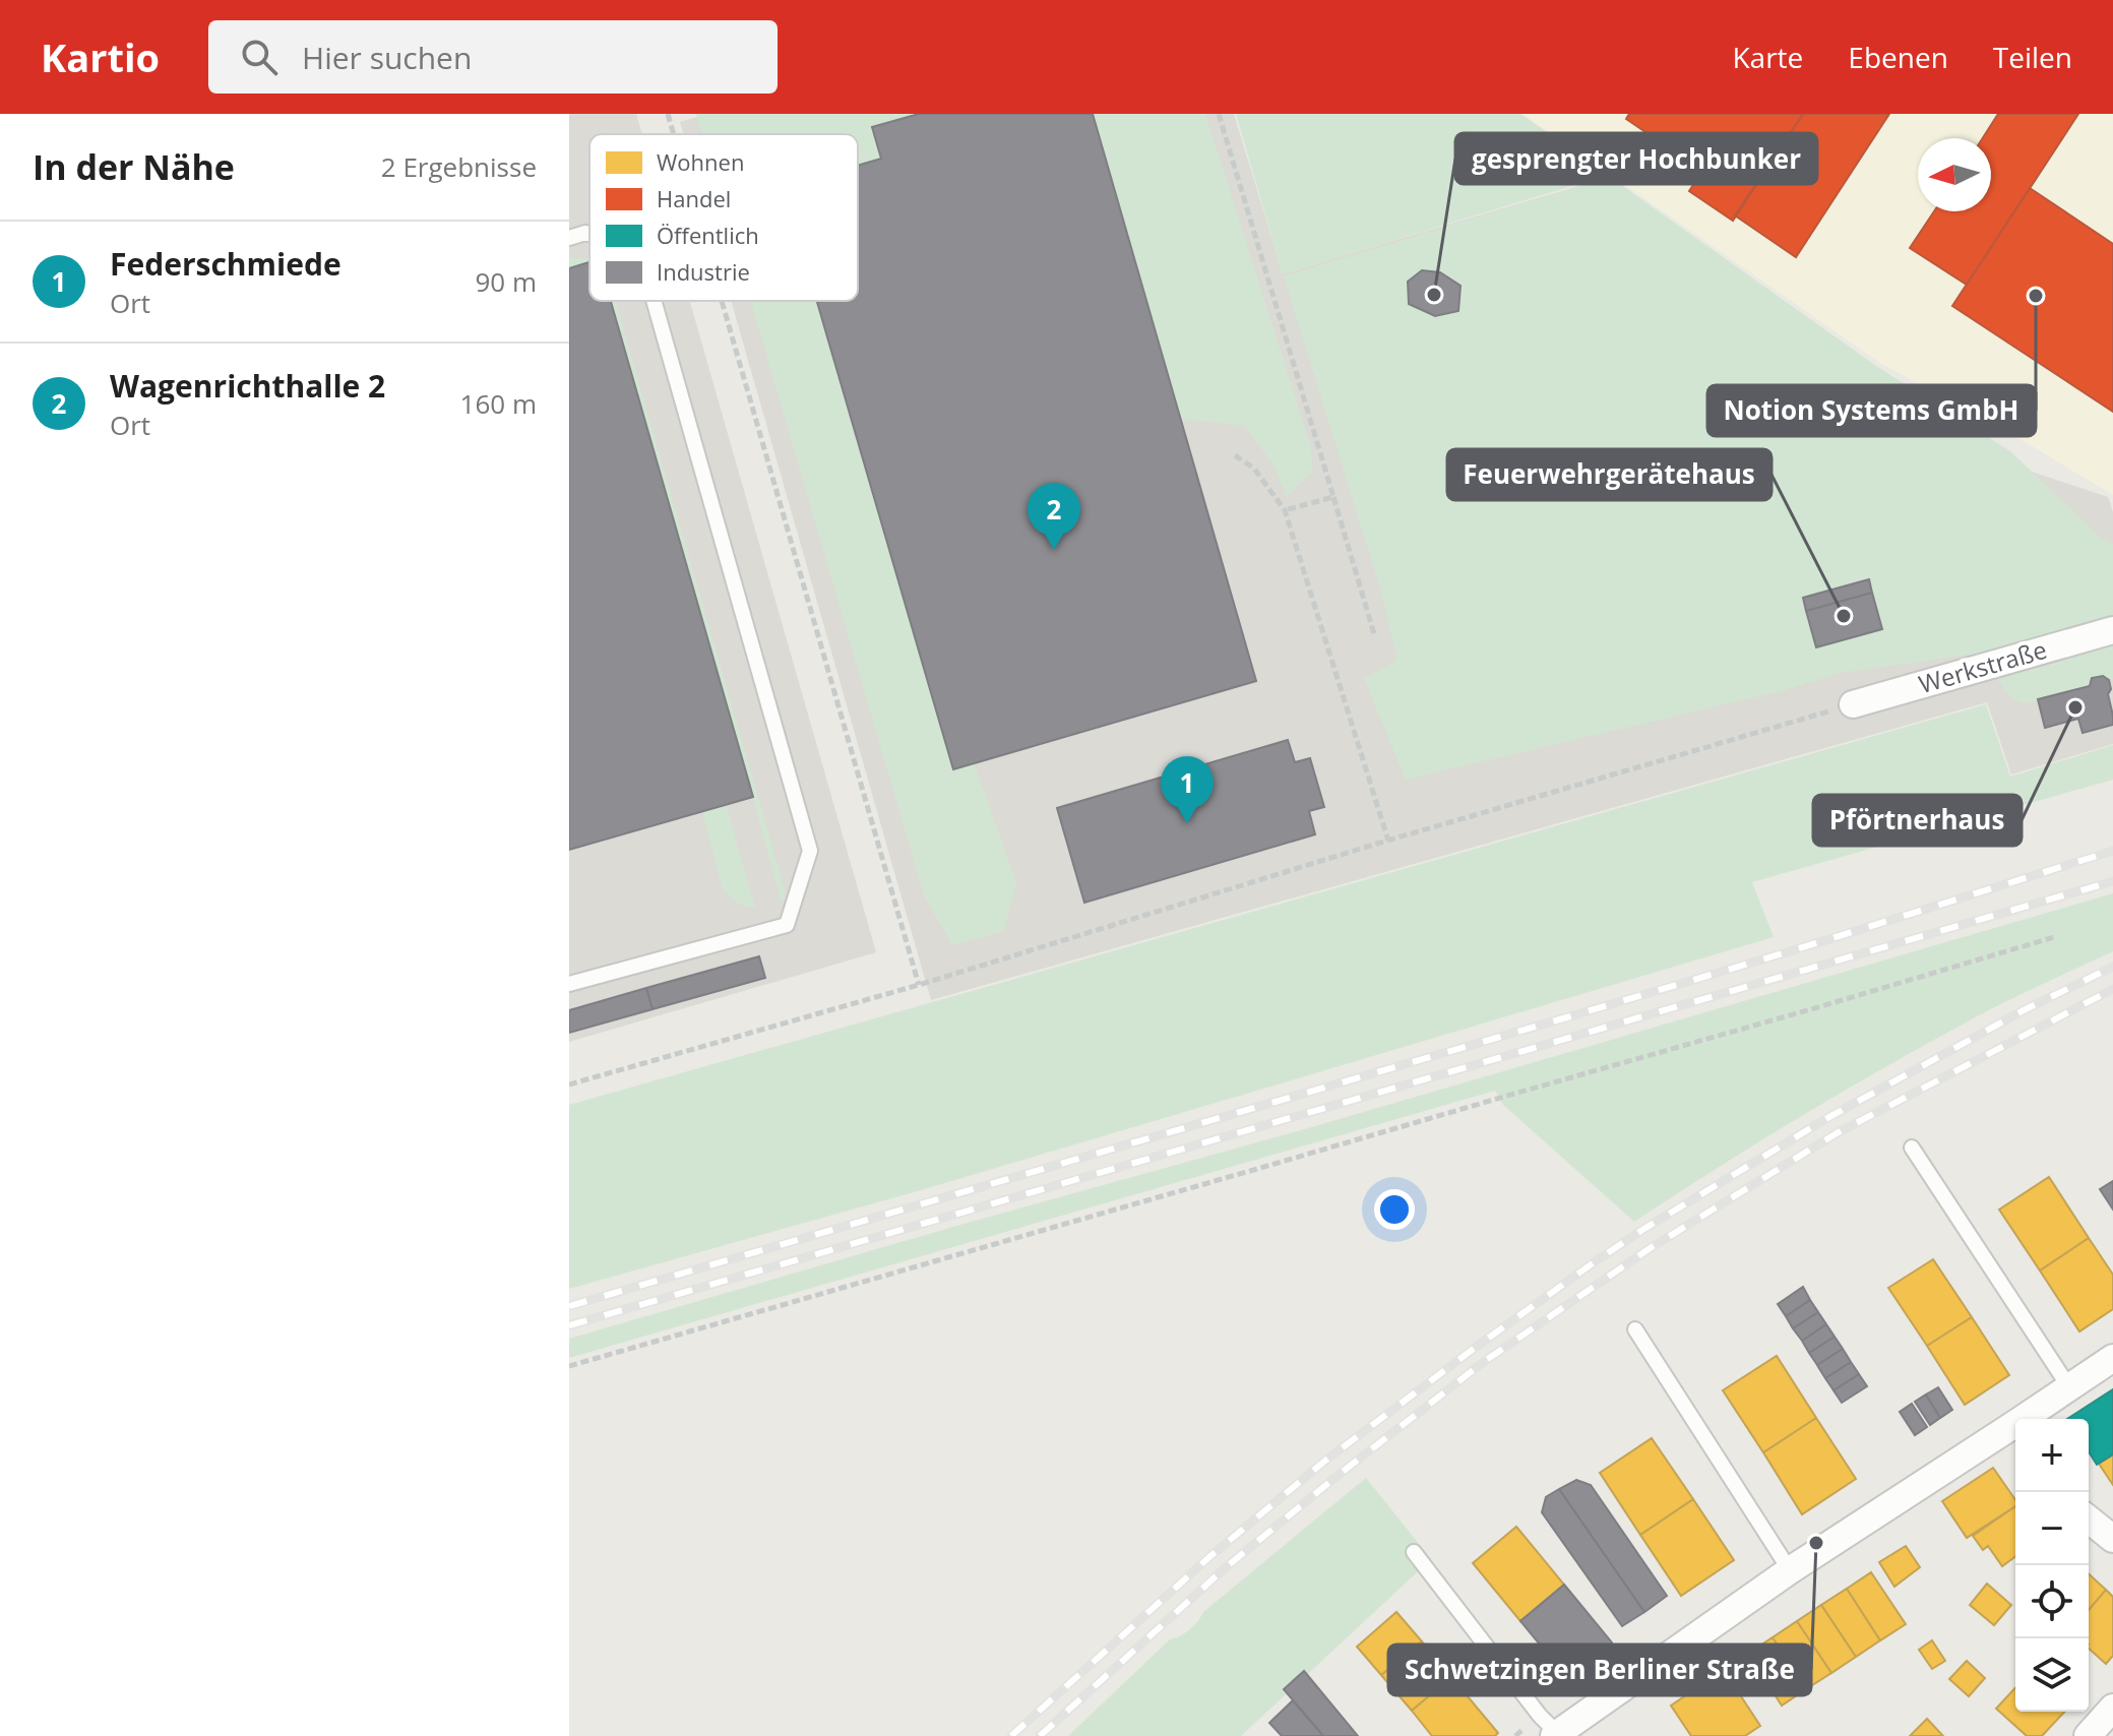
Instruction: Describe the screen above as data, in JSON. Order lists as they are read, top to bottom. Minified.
{"streets":{"street":["Werkstraße"]},"places":["gesprengter Hochbunker","Notion Systems GmbH","Feuerwehrgerätehaus","Pförtnerhaus","Schwetzingen Berliner Straße"],"legend":["Wohnen","Handel","Öffentlich","Industrie"],"north":"left","page":{"header":"Kartio","search":"Hier suchen","nav":["Karte","Ebenen","Teilen"],"heading":["In der Nähe","2 Ergebnisse"],"list":[{"mark":"1","name":"Federschmiede","note":"Ort","value":"90 m"},{"mark":"2","name":"Wagenrichthalle 2","note":"Ort","value":"160 m"}],"pins":["2","1"],"map_buttons":["+","−"]}}
